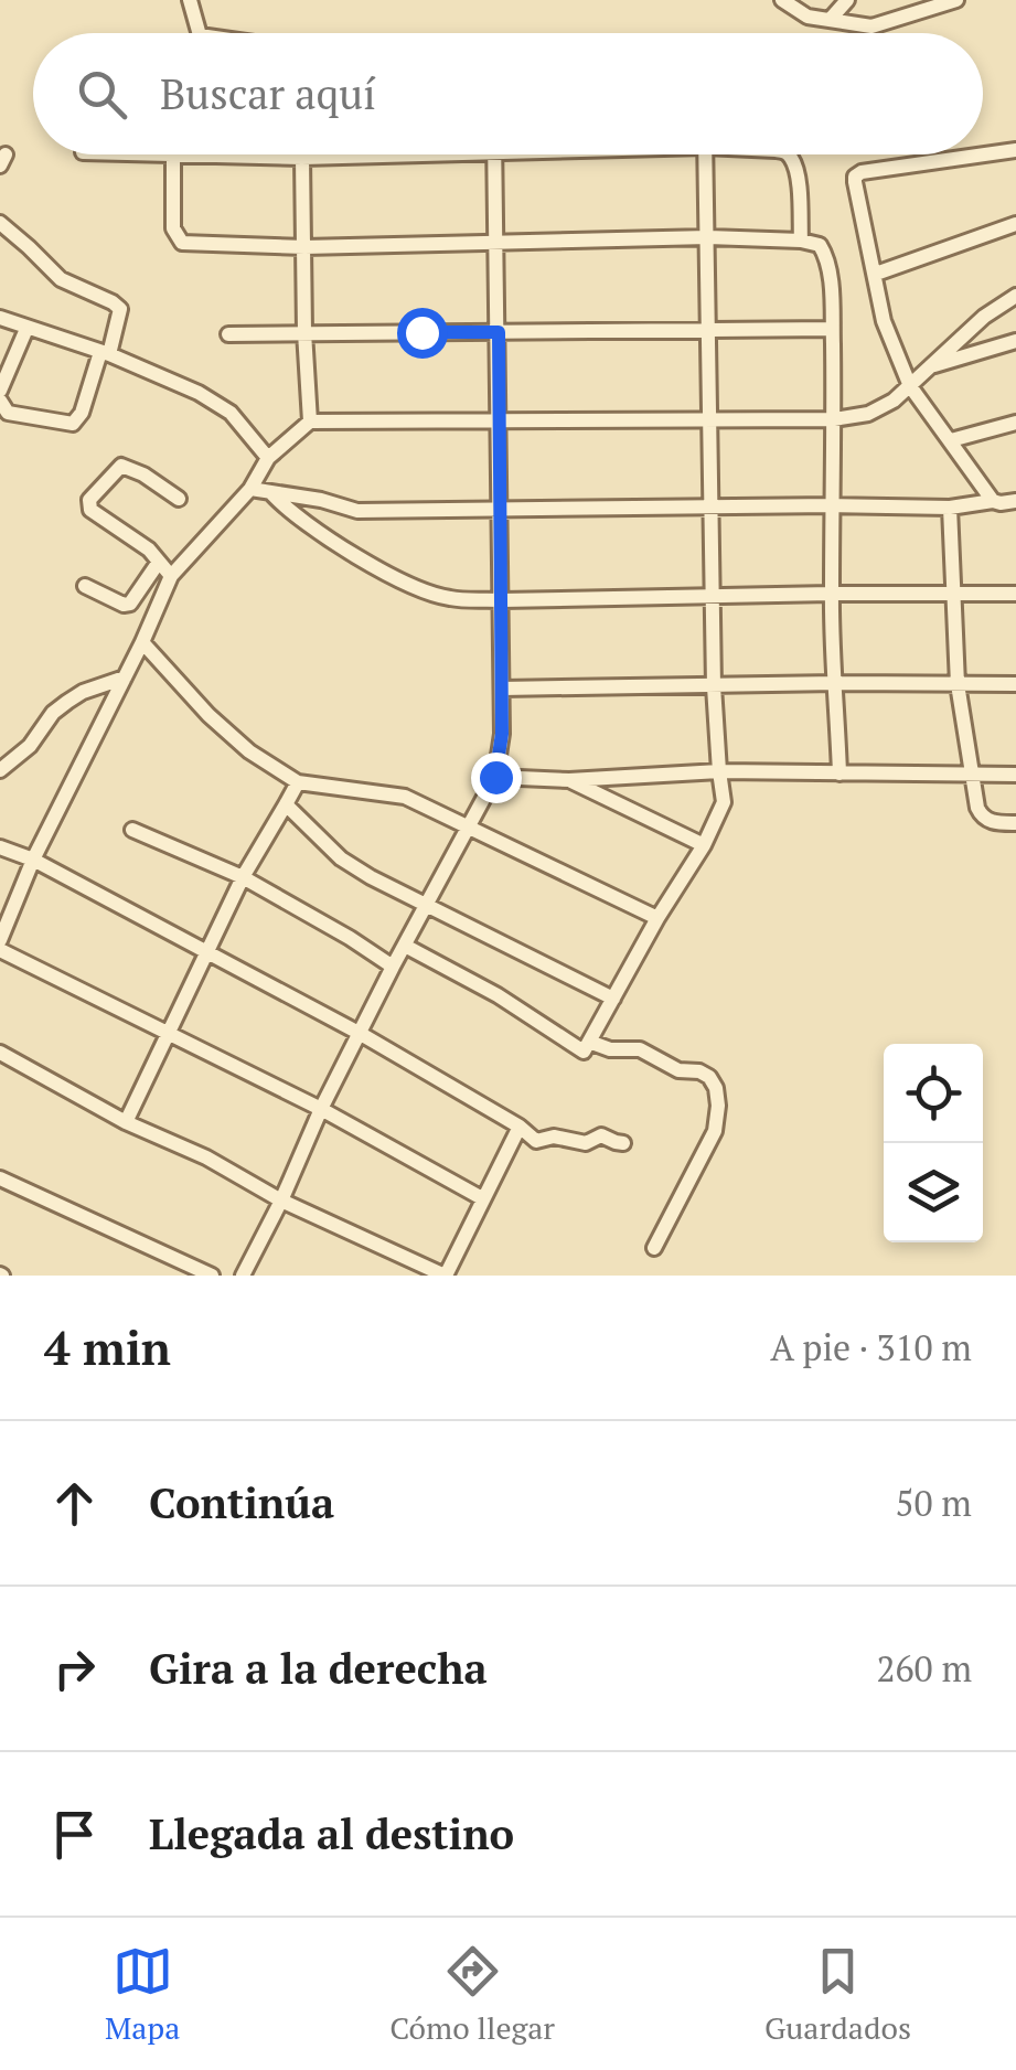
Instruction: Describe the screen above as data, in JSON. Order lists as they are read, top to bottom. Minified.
{"page":{"search":"Buscar aquí","heading":["4 min","A pie · 310 m"],"list":[["Continúa","50 m"],["Gira a la derecha","260 m"],"Llegada al destino"],"nav":["Mapa","Cómo llegar","Guardados"]}}
